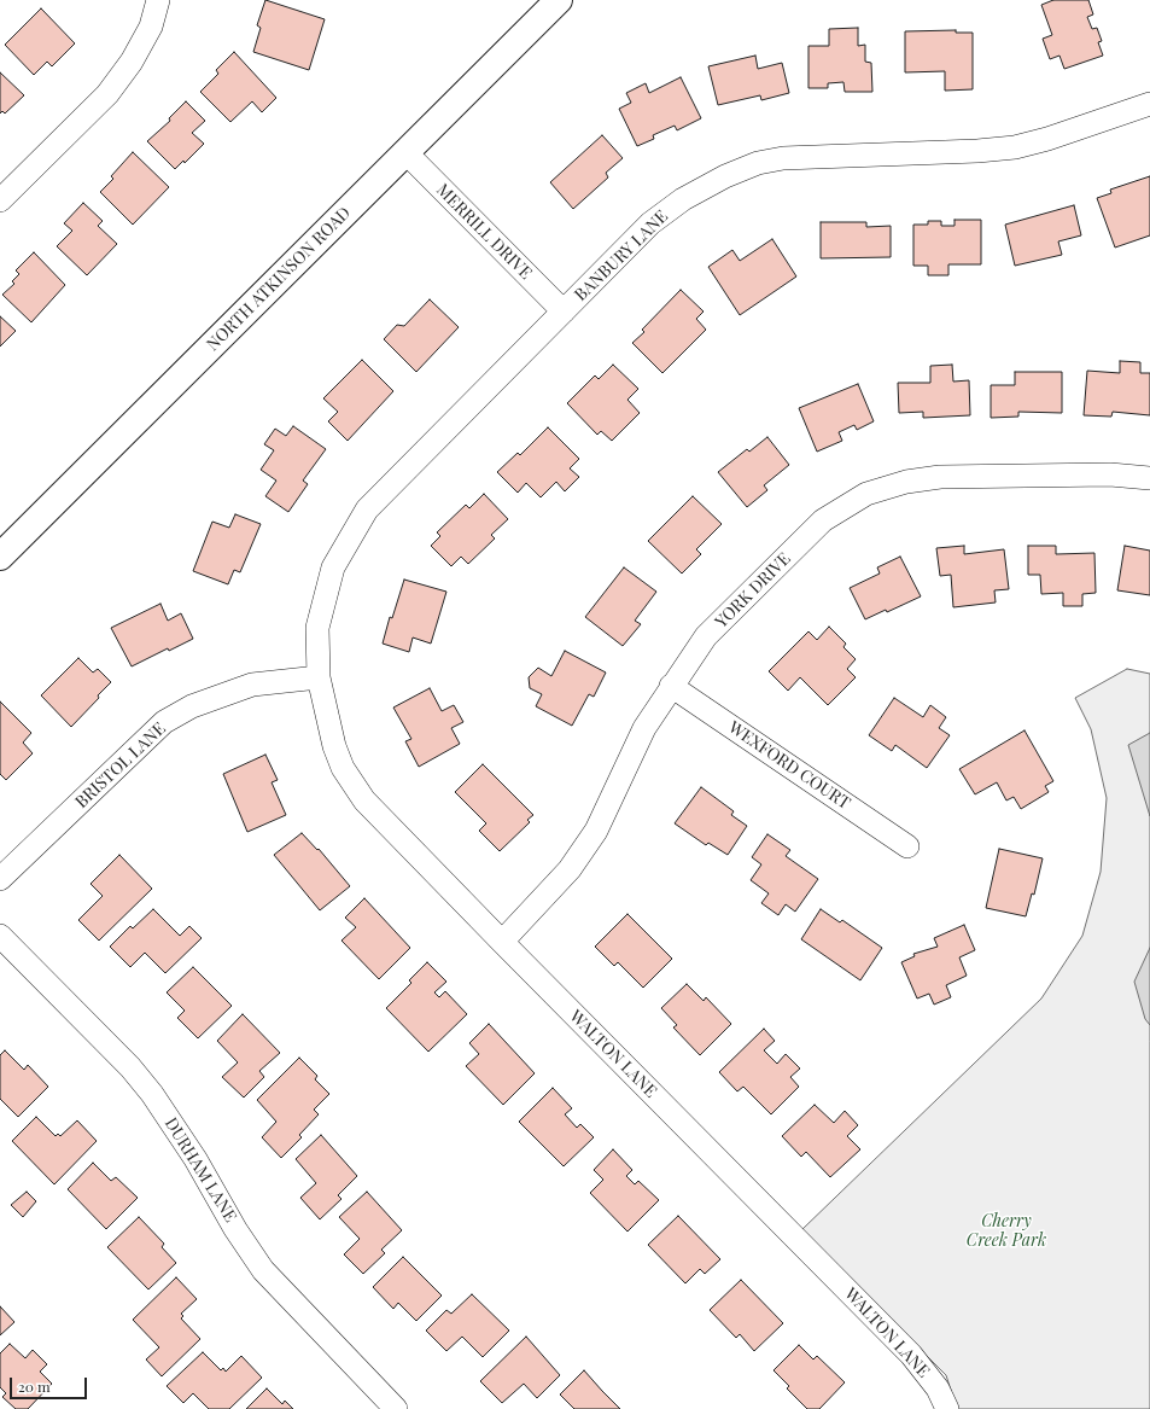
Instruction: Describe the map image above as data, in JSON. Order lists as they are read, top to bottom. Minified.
{"streets":{"main road":["NORTH ATKINSON ROAD"],"street":["MERRILL DRIVE","BANBURY LANE","YORK DRIVE","BRISTOL LANE","WEXFORD COURT","WALTON LANE","DURHAM LANE"]},"crossings":[["MERRILL DRIVE","BANBURY LANE"],["MERRILL DRIVE","NORTH ATKINSON ROAD"],["BANBURY LANE","BRISTOL LANE"],["BANBURY LANE","WALTON LANE"],["YORK DRIVE","WEXFORD COURT"],["YORK DRIVE","WALTON LANE"],["BRISTOL LANE","WALTON LANE"]],"parks":["Cherry Creek Park"],"scale_bar":"20 m"}
